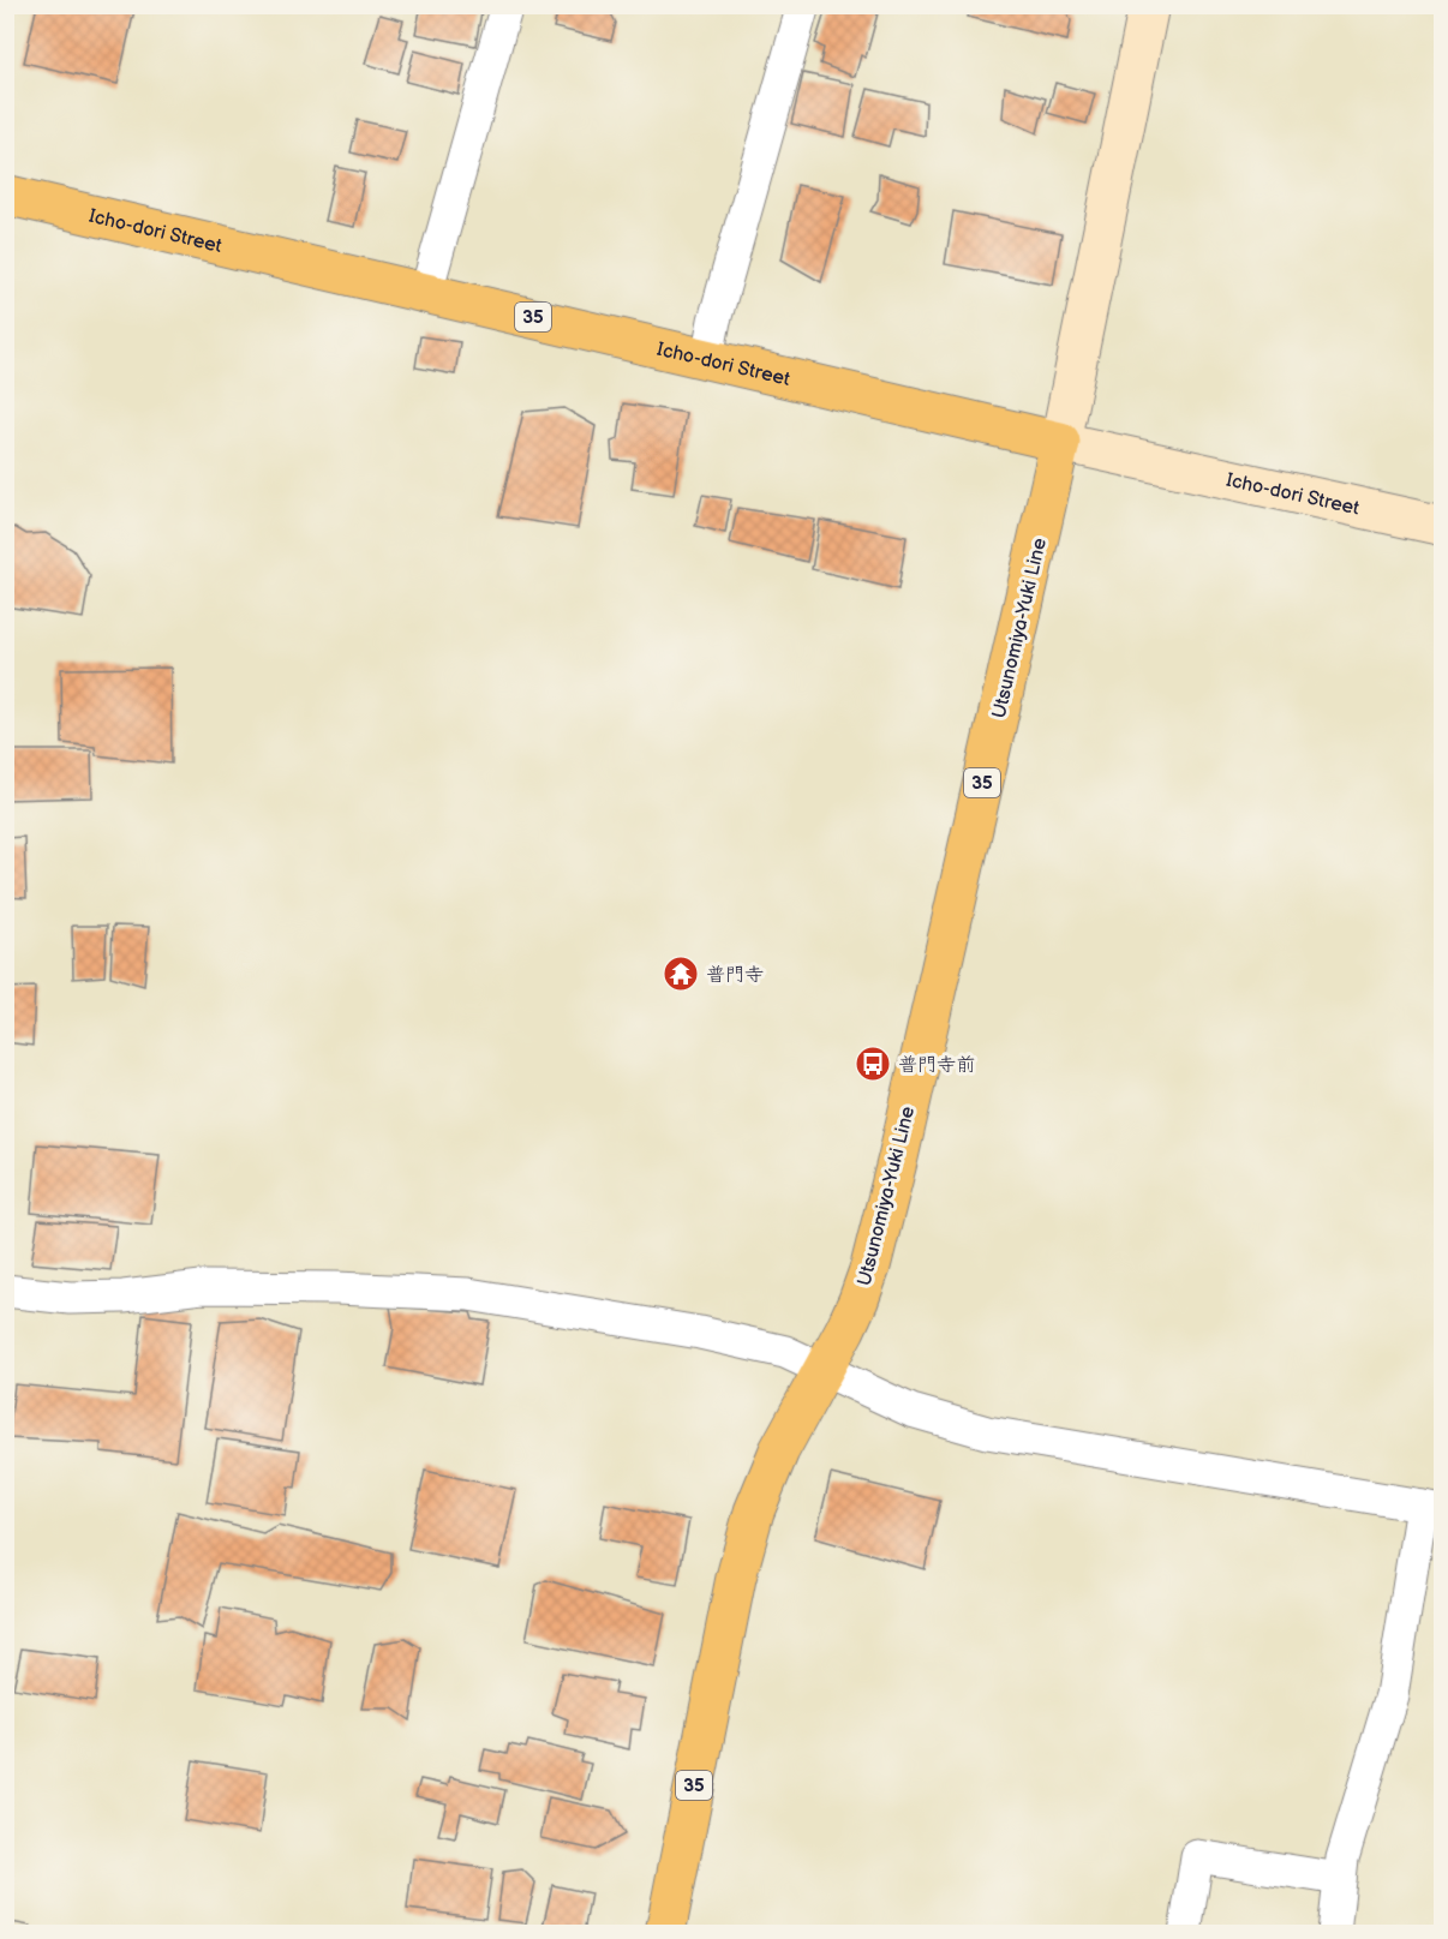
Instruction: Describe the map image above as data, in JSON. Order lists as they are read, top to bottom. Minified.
{"streets":{"main road":["Icho-dori Street","35","Utsunomiya-Yuki Line"]},"crossings":[["Icho-dori Street","Utsunomiya-Yuki Line"]],"places":{"temple":["普門寺"],"bus stop":["普門寺前"]}}
